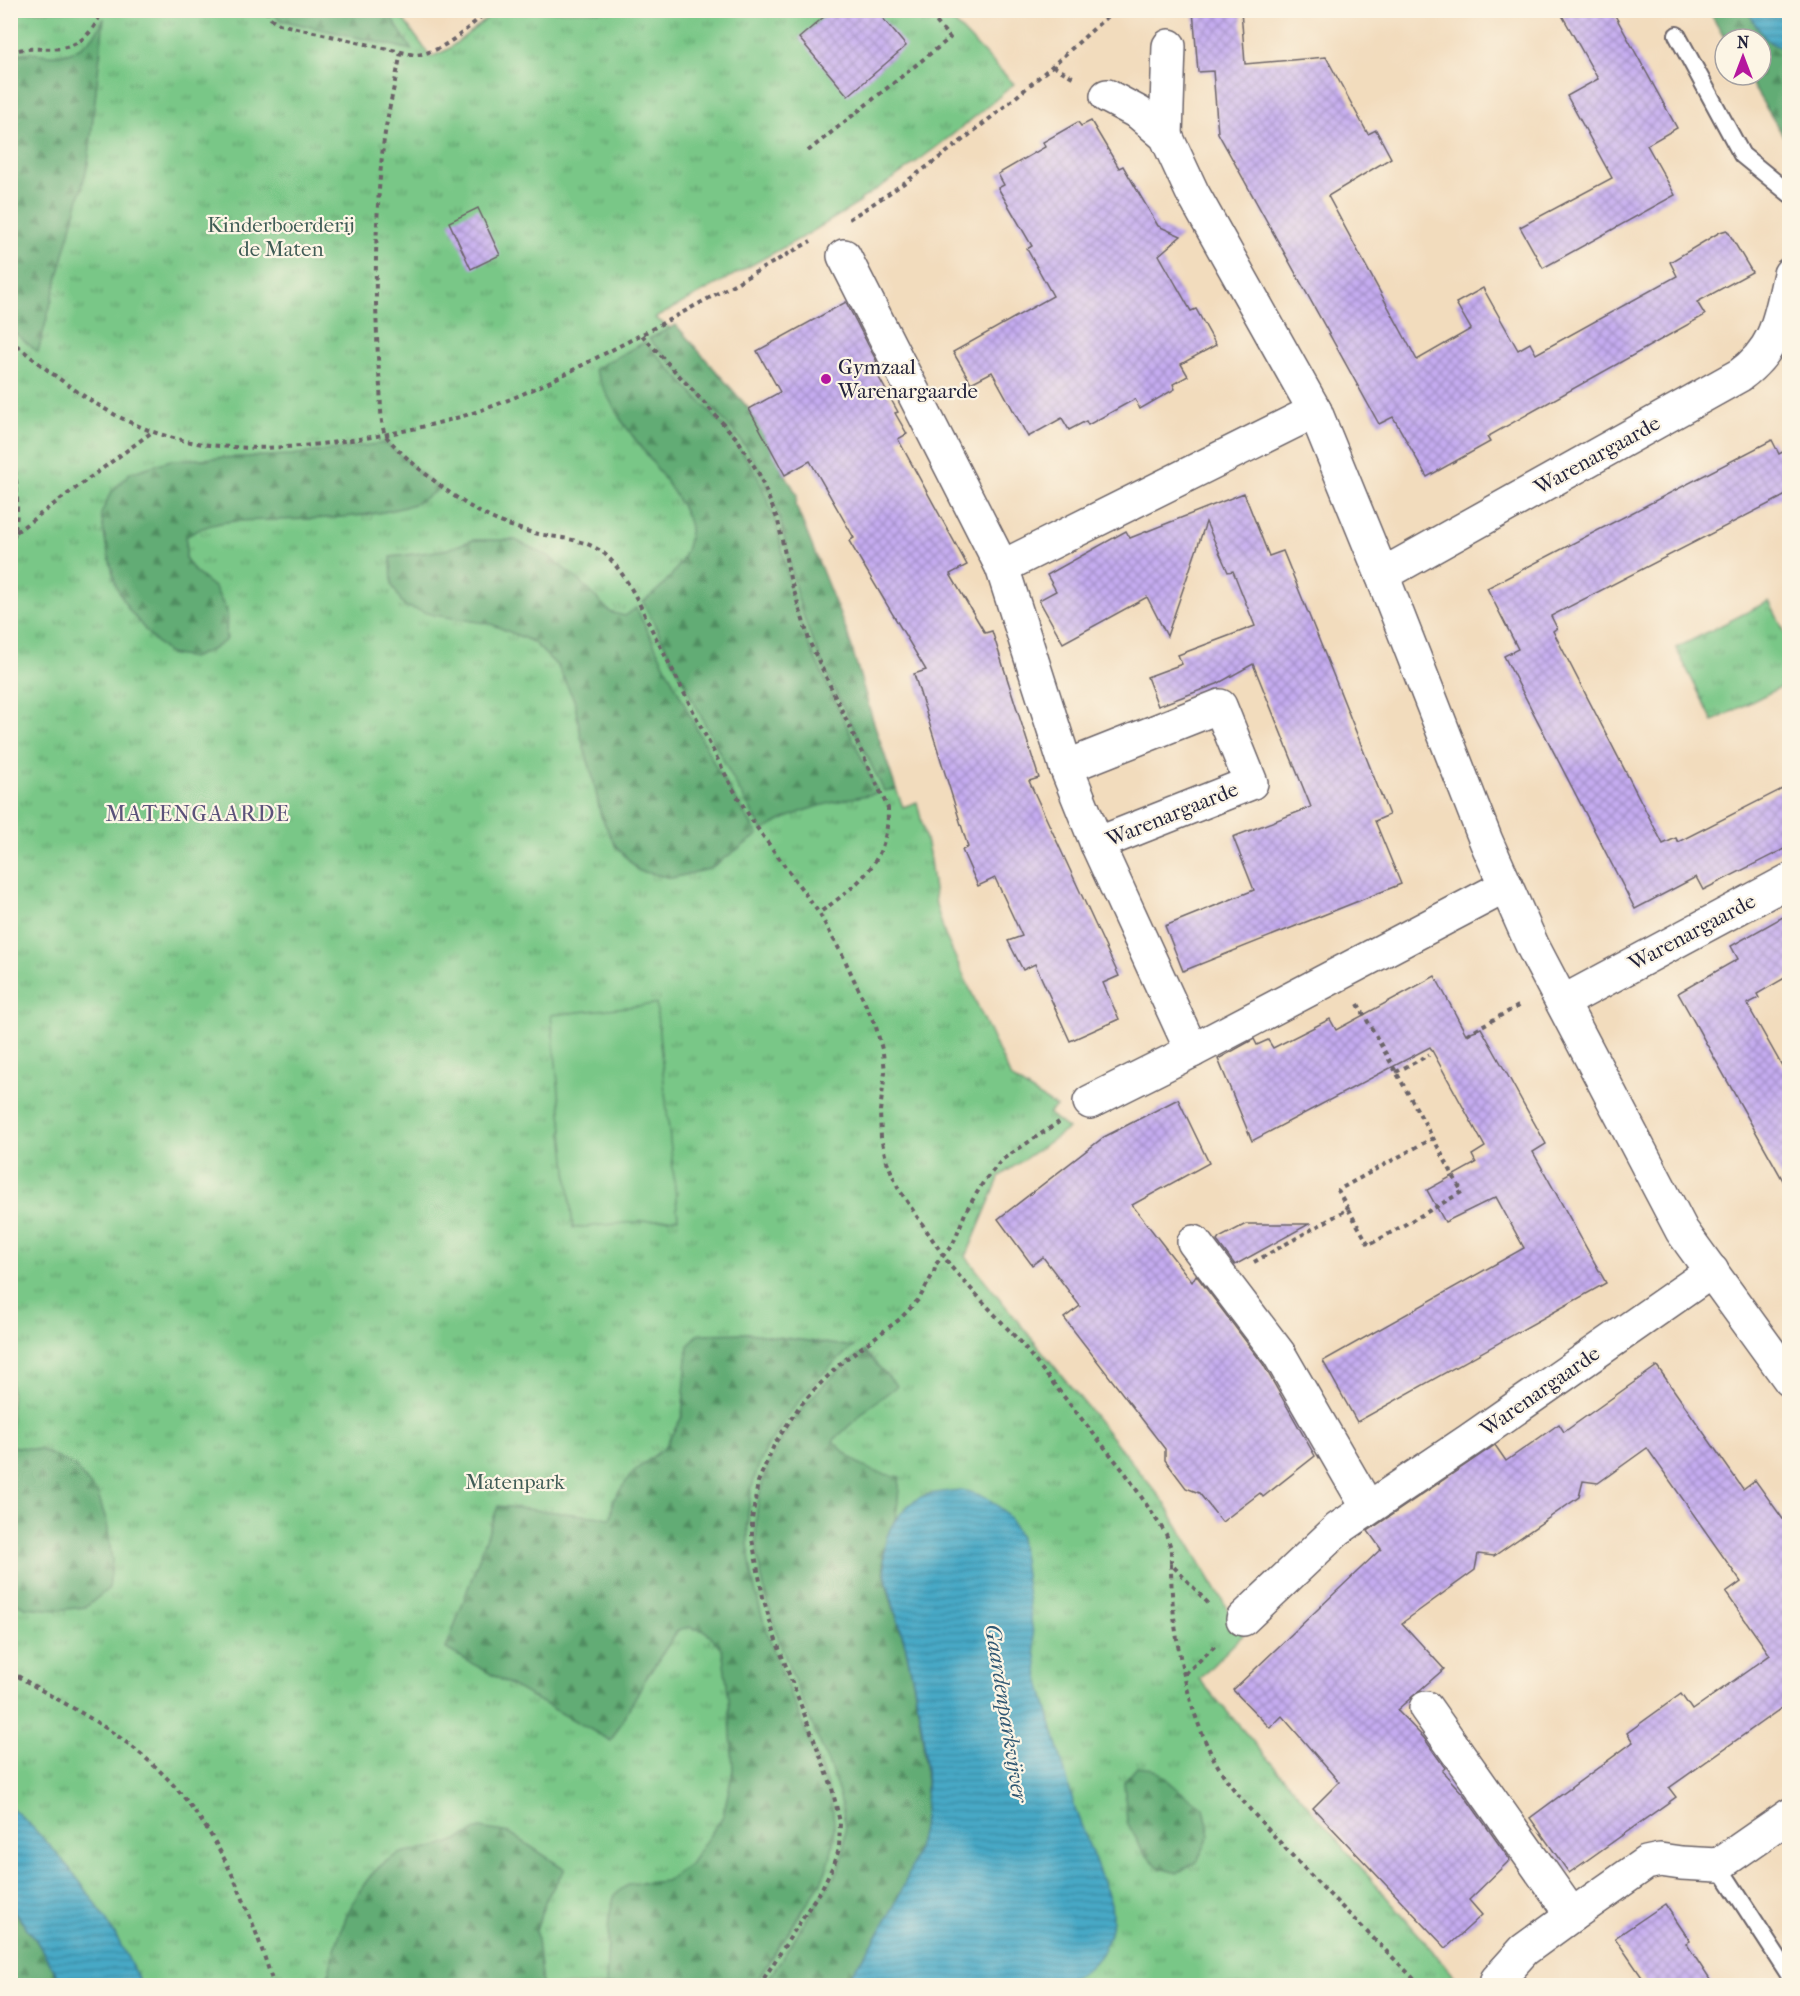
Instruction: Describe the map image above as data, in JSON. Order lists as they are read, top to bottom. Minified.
{"streets":{"street":["Warenargaarde"]},"districts":["MATENGAARDE"],"water":["Gaardenparkvijver"],"parks":["Kinderboerderij de Maten","Matenpark"],"places":["Gymzaal Warenargaarde"],"north":"top"}
